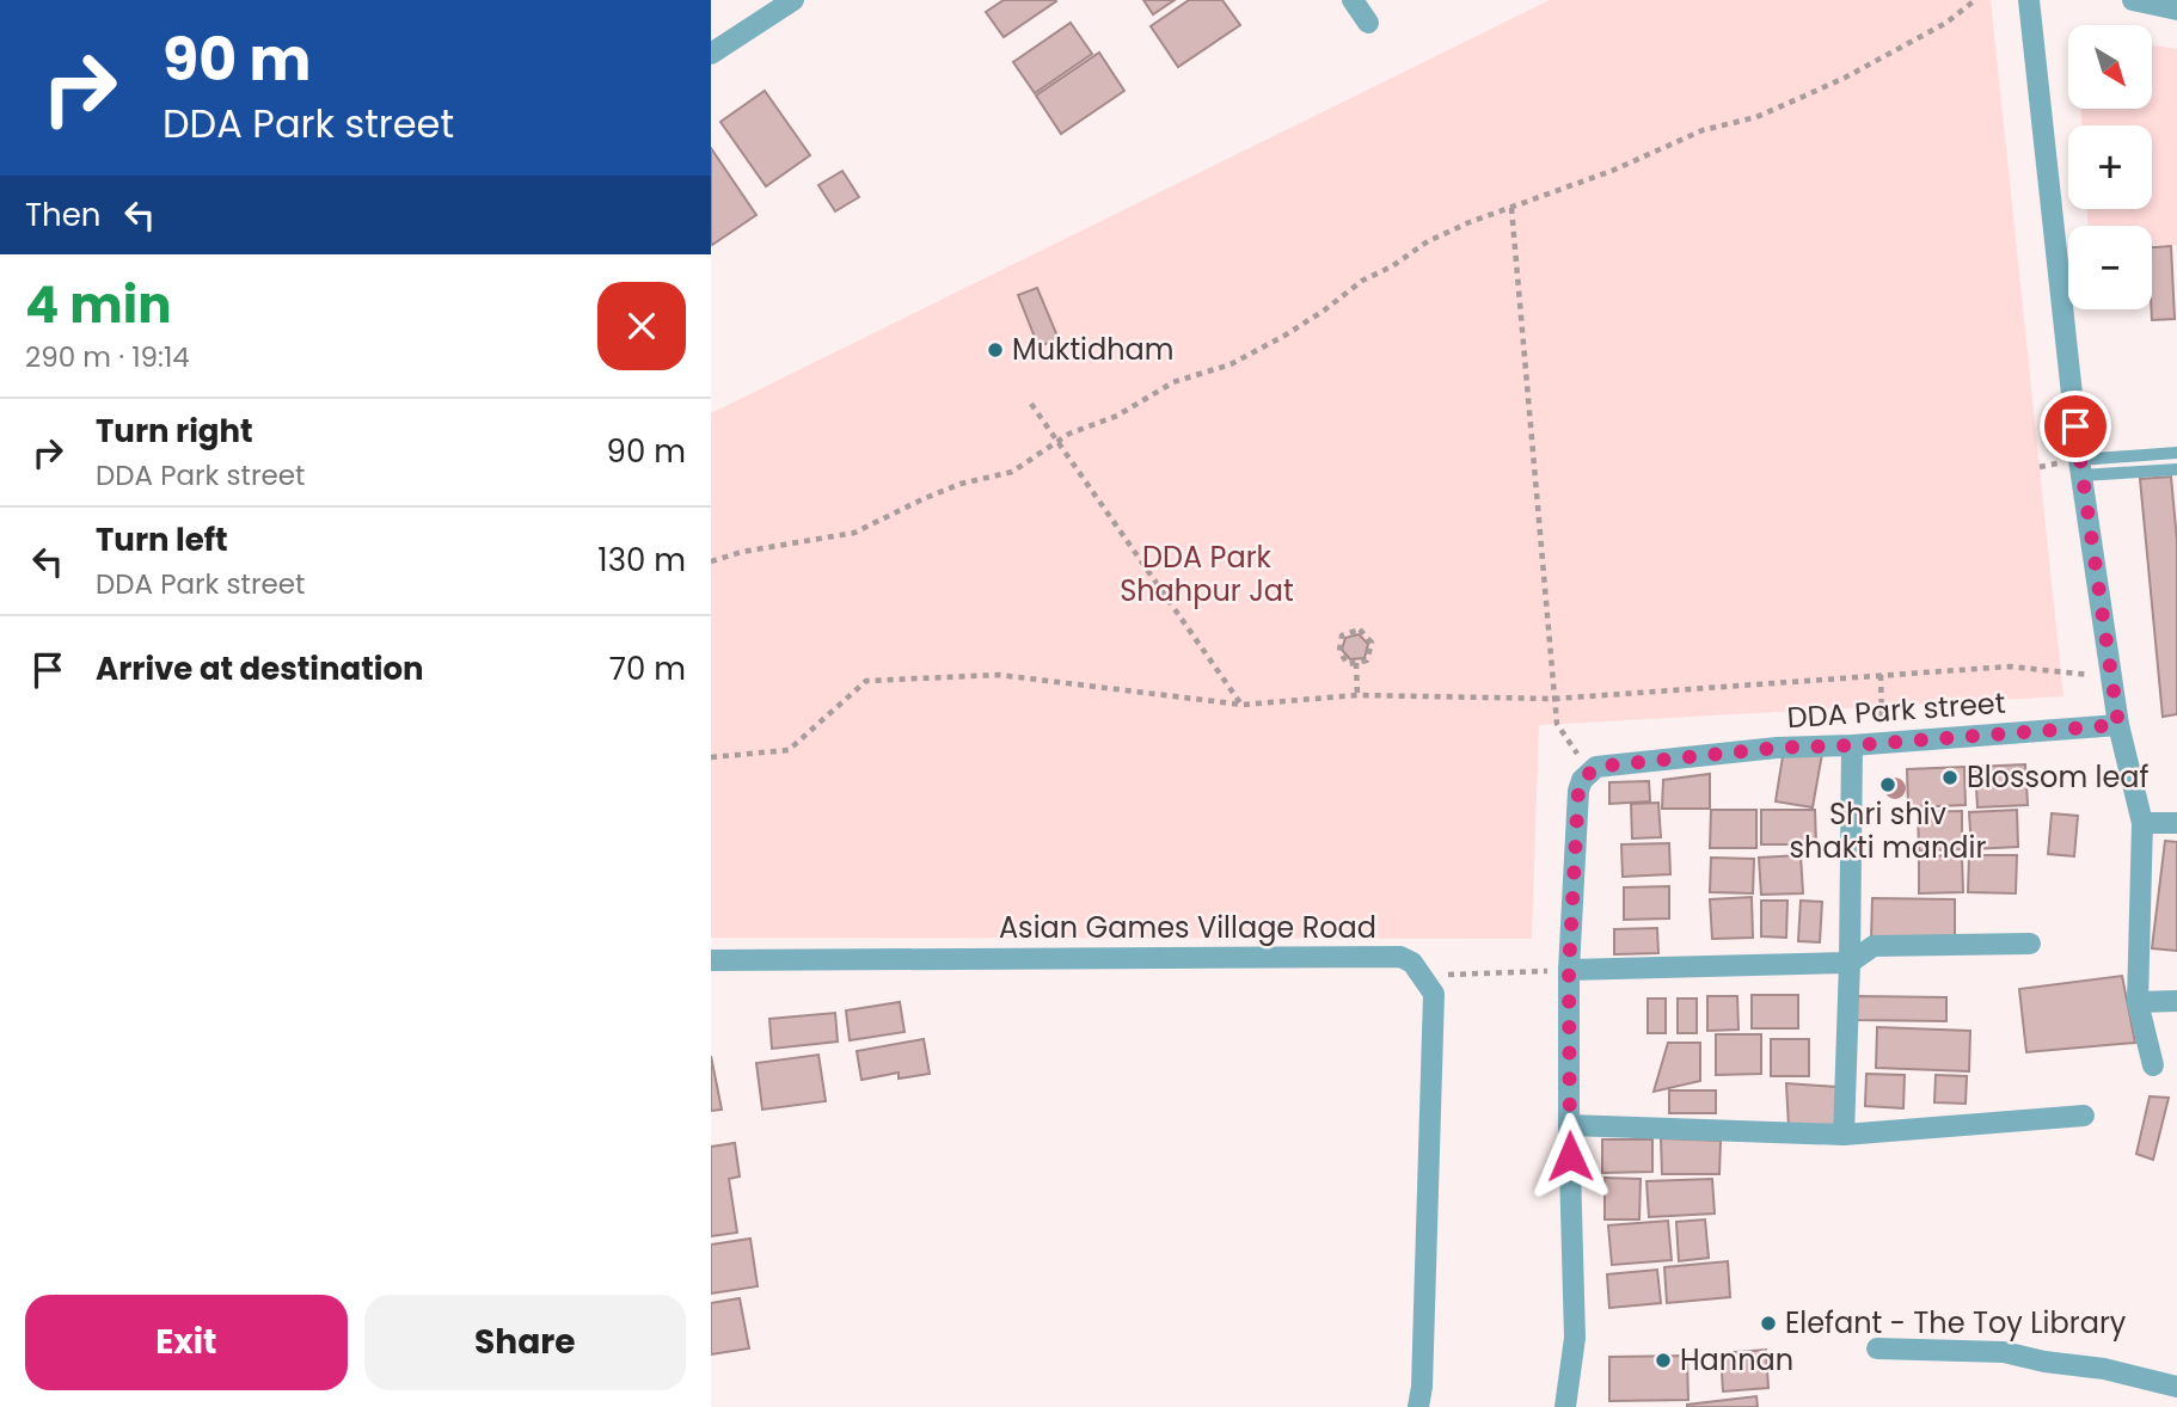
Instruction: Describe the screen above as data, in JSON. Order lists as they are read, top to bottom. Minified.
{"streets":{"street":["DDA Park street","Asian Games Village Road"]},"parks":["DDA Park Shahpur Jat"],"places":["Muktidham","Blossom leaf","Shri shiv shakti mandir","Elefant - The Toy Library","Hannan"],"north":"bottom right","page":{"turn":["90 m","DDA Park street"],"map_buttons":["+","−"],"then":"Then","heading":["4 min","290 m · 19:14"],"list":[{"name":"Turn right","note":"DDA Park street","value":"90 m"},{"name":"Turn left","note":"DDA Park street","value":"130 m"},{"name":"Arrive at destination","value":"70 m"}],"buttons":["Exit","Share"]}}
